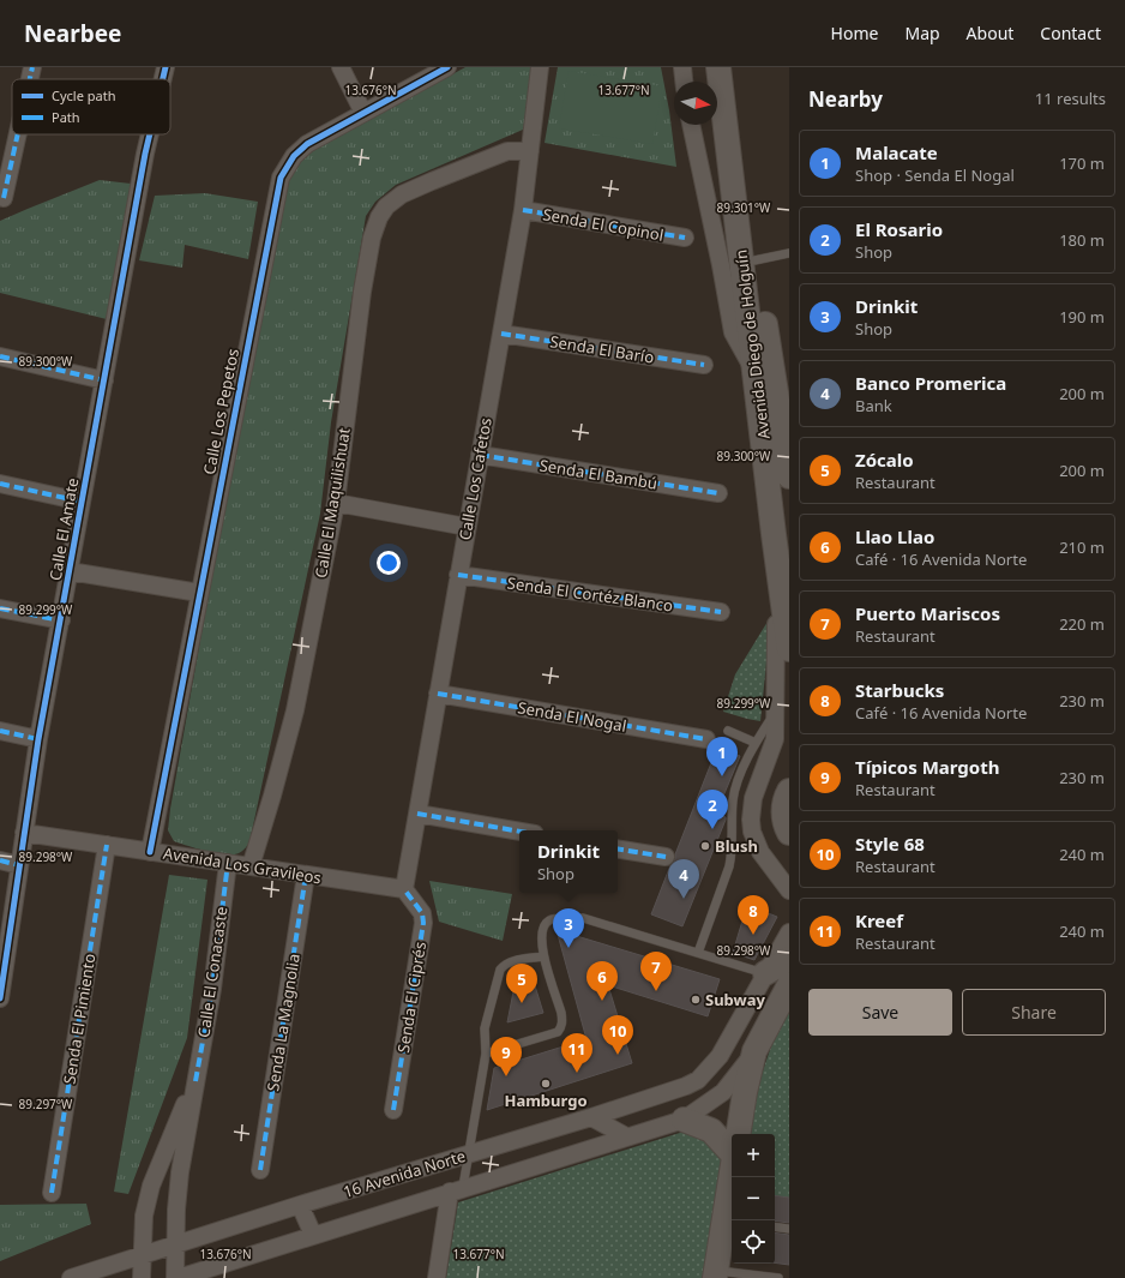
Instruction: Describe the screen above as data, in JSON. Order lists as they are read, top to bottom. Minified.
{"streets":{"street":["Senda El Copinol","Avenida Diego de Holguín","Senda El Barío","Calle Los Pepetos","Senda El Bambú","Calle Los Cafetos","Calle El Maquilishuat","Calle El Amate","Senda El Cortéz Blanco","Senda El Nogal","Avenida Los Gravileos","Calle El Conacaste","Senda El Ciprés","Senda El Pimiento","Senda La Magnolia","16 Avenida Norte"]},"crossings":[["Senda El Copinol","Calle Los Cafetos"],["Senda El Barío","Calle Los Cafetos"],["Calle Los Pepetos","Avenida Los Gravileos"],["Senda El Bambú","Calle Los Cafetos"],["Calle Los Cafetos","Calle El Maquilishuat"],["Calle Los Cafetos","Senda El Cortéz Blanco"],["Calle Los Cafetos","Senda El Nogal"],["Calle Los Cafetos","Avenida Los Gravileos"],["Calle Los Cafetos","Senda El Ciprés"],["Calle El Maquilishuat","Avenida Los Gravileos"],["Calle El Amate","Avenida Los Gravileos"],["Avenida Los Gravileos","Calle El Conacaste"],["Avenida Los Gravileos","Senda El Ciprés"],["Avenida Los Gravileos","Senda El Pimiento"],["Avenida Los Gravileos","Senda La Magnolia"],["Calle El Conacaste","16 Avenida Norte"]],"places":["Blush","Subway","Hamburgo"],"legend":["Cycle path","Path"],"north":"right","page":{"header":"Nearbee","nav":["Home","Map","About","Contact"],"heading":["Nearby","11 results"],"list":[{"mark":"1","name":"Malacate","note":"Shop · Senda El Nogal","value":"170 m"},{"mark":"2","name":"El Rosario","note":"Shop","value":"180 m"},{"mark":"3","name":"Drinkit","note":"Shop","value":"190 m"},{"mark":"4","name":"Banco Promerica","note":"Bank","value":"200 m"},{"mark":"5","name":"Zócalo","note":"Restaurant","value":"200 m"},{"mark":"6","name":"Llao Llao","note":"Café · 16 Avenida Norte","value":"210 m"},{"mark":"7","name":"Puerto Mariscos","note":"Restaurant","value":"220 m"},{"mark":"8","name":"Starbucks","note":"Café · 16 Avenida Norte","value":"230 m"},{"mark":"9","name":"Típicos Margoth","note":"Restaurant","value":"230 m"},{"mark":"10","name":"Style 68","note":"Restaurant","value":"240 m"},{"mark":"11","name":"Kreef","note":"Restaurant","value":"240 m"}],"pins":["1","2","4","8","3","7","6","5","10","11","9"],"popup":["Drinkit","Shop"],"buttons":["Save","Share"],"map_buttons":["+","−"]},"coordinates":["13.676°N","13.677°N","89.301°W","89.300°W","89.299°W","89.298°W","89.297°W"]}
